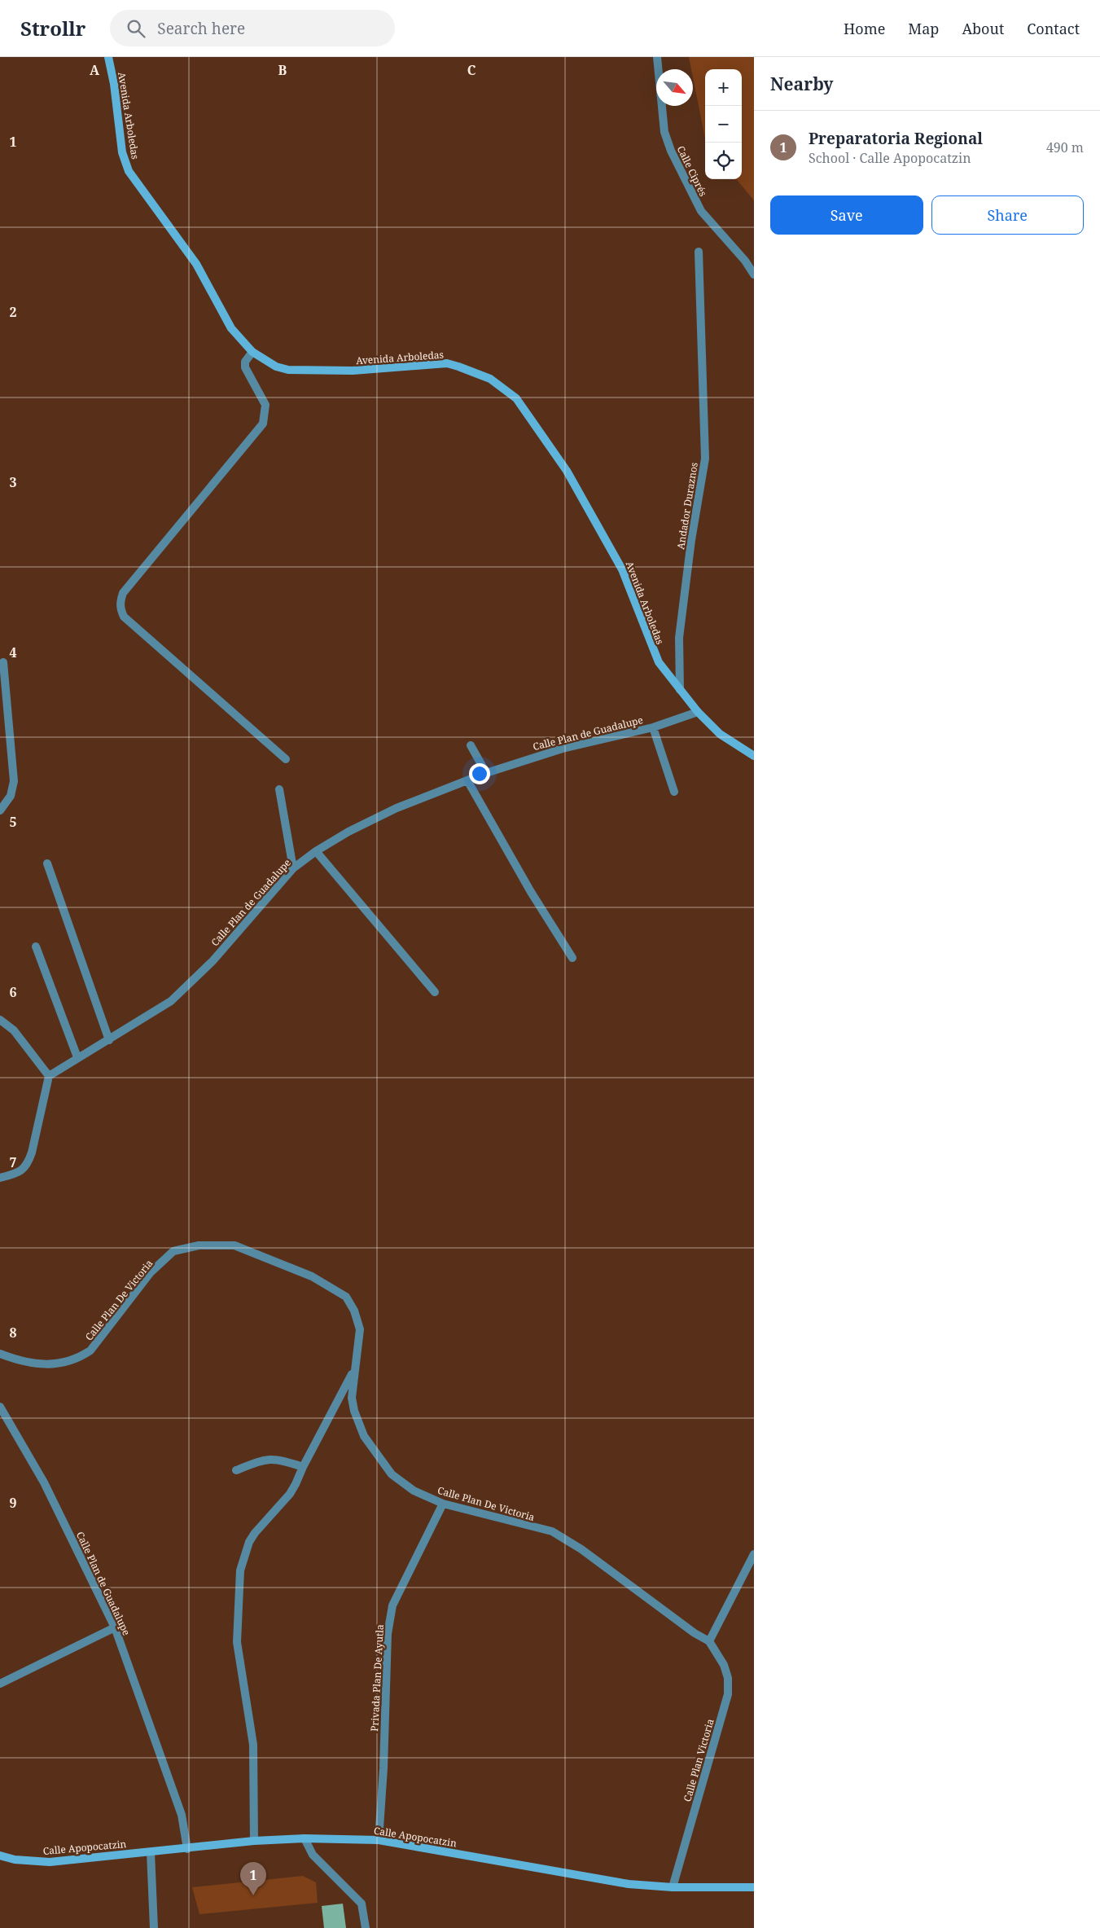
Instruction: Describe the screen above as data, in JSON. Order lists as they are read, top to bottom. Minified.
{"streets":{"main road":["Avenida Arboledas","Calle Apopocatzin"],"street":["Calle Ciprés","Andador Duraznos","Calle Plan de Guadalupe","Calle Plan De Victoria","Privada Plan De Ayutla","Calle Plan Victoria"]},"crossings":[["Avenida Arboledas","Andador Duraznos"],["Avenida Arboledas","Calle Plan de Guadalupe"],["Calle Plan de Guadalupe","Calle Apopocatzin"],["Calle Plan De Victoria","Privada Plan De Ayutla"],["Calle Plan De Victoria","Calle Plan Victoria"],["Privada Plan De Ayutla","Calle Apopocatzin"],["Calle Plan Victoria","Calle Apopocatzin"]],"north":"bottom right","page":{"header":"Strollr","search":"Search here","nav":["Home","Map","About","Contact"],"heading":"Nearby","map_buttons":["+","−"],"list":[{"mark":"1","name":"Preparatoria Regional","note":"School · Calle Apopocatzin","value":"490 m"}],"buttons":["Save","Share"],"pins":"1"},"grid":{"columns":["A","B","C"],"rows":["1","2","3","4","5","6","7","8","9"]}}
